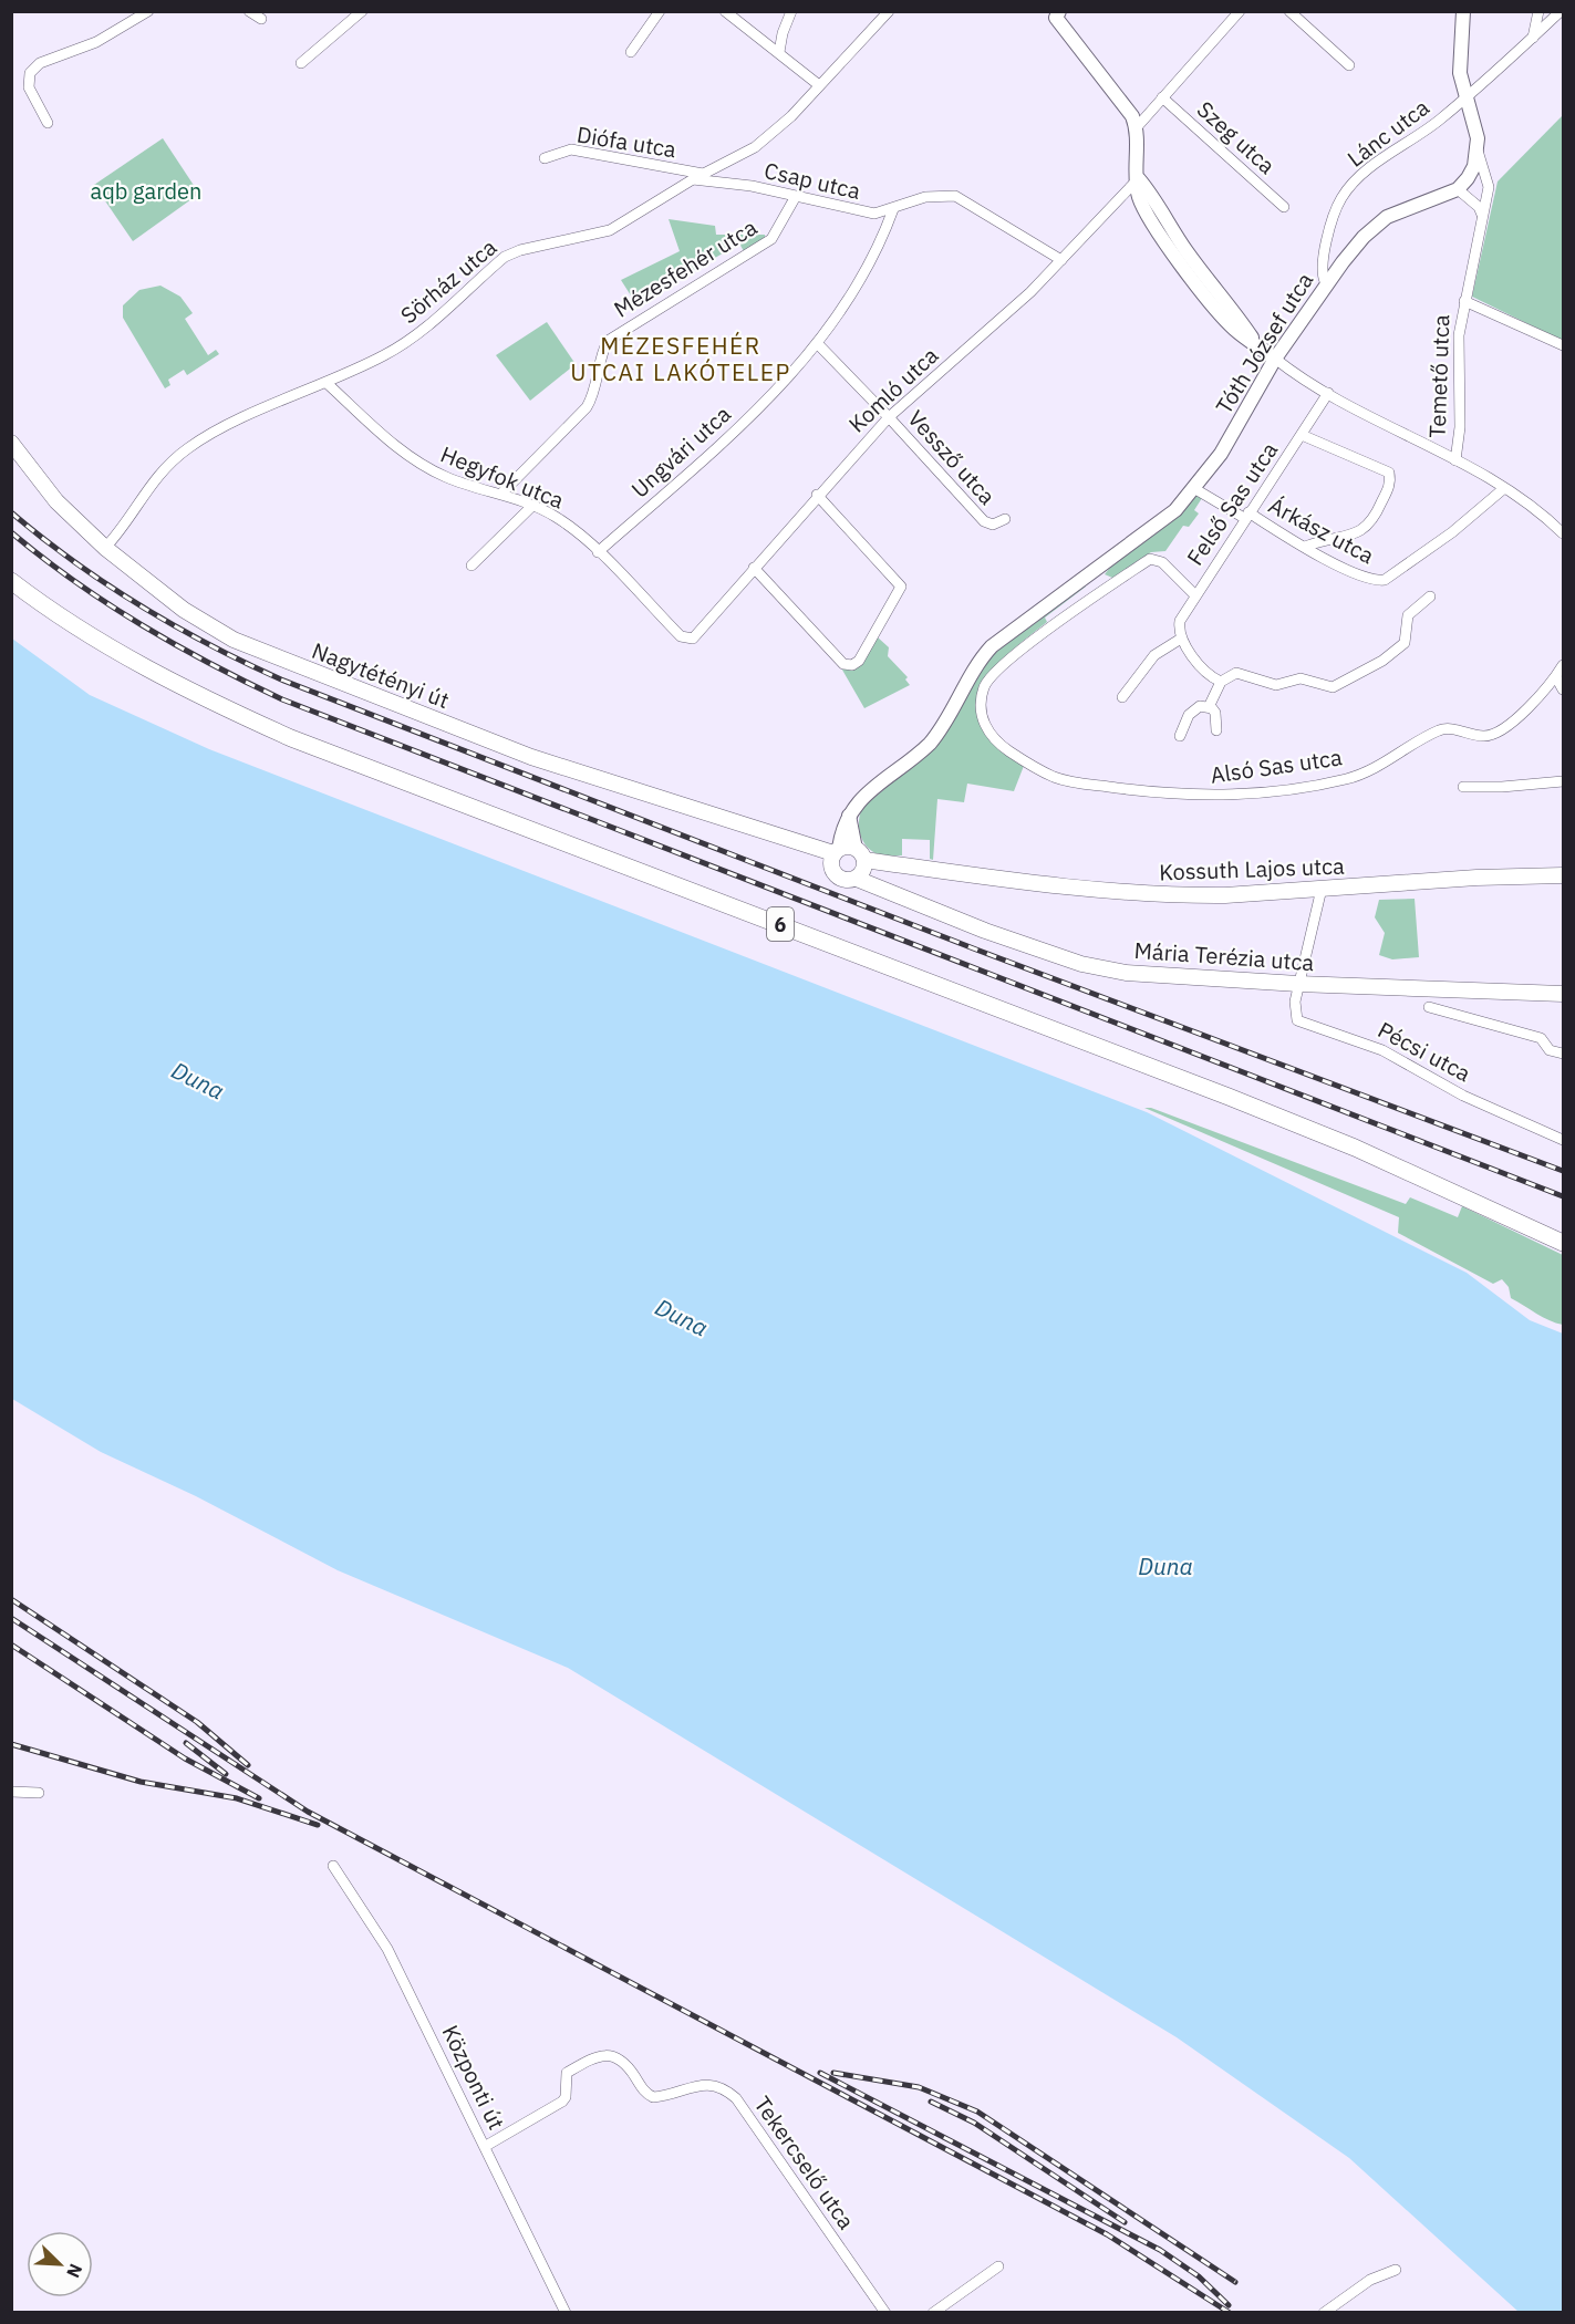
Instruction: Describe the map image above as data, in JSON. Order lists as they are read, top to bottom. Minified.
{"streets":{"main road":["Nagytétényi út","Kossuth Lajos utca","6","Mária Terézia utca"],"street":["Lánc utca","Szeg utca","Diófa utca","Csap utca","Mézesfehér utca","Sörház utca","Tóth József utca","Temető utca","Komló utca","Ungvári utca","Vessző utca","Hegyfok utca","Felső Sas utca","Árkász utca","Alsó Sas utca","Pécsi utca","Központi út","Tekercselő utca"]},"crossings":[["Lánc utca","Tóth József utca"],["Lánc utca","Temető utca"],["Diófa utca","Sörház utca"],["Csap utca","Mézesfehér utca"],["Csap utca","Sörház utca"],["Csap utca","Komló utca"],["Csap utca","Ungvári utca"],["Mézesfehér utca","Hegyfok utca"],["Sörház utca","Hegyfok utca"],["Sörház utca","Nagytétényi út"],["Tóth József utca","Árkász utca"],["Tóth József utca","Nagytétényi út"],["Komló utca","Vessző utca"],["Komló utca","Hegyfok utca"],["Ungvári utca","Vessző utca"],["Ungvári utca","Hegyfok utca"],["Felső Sas utca","Árkász utca"],["Nagytétényi út","Kossuth Lajos utca"],["Nagytétényi út","Mária Terézia utca"],["Kossuth Lajos utca","Mária Terézia utca"],["Kossuth Lajos utca","Pécsi utca"],["Mária Terézia utca","Pécsi utca"],["Központi út","Tekercselő utca"]],"districts":["MÉZESFEHÉR UTCAI LAKÓTELEP"],"water":["Duna"],"parks":["aqb garden"],"north":"bottom right"}
